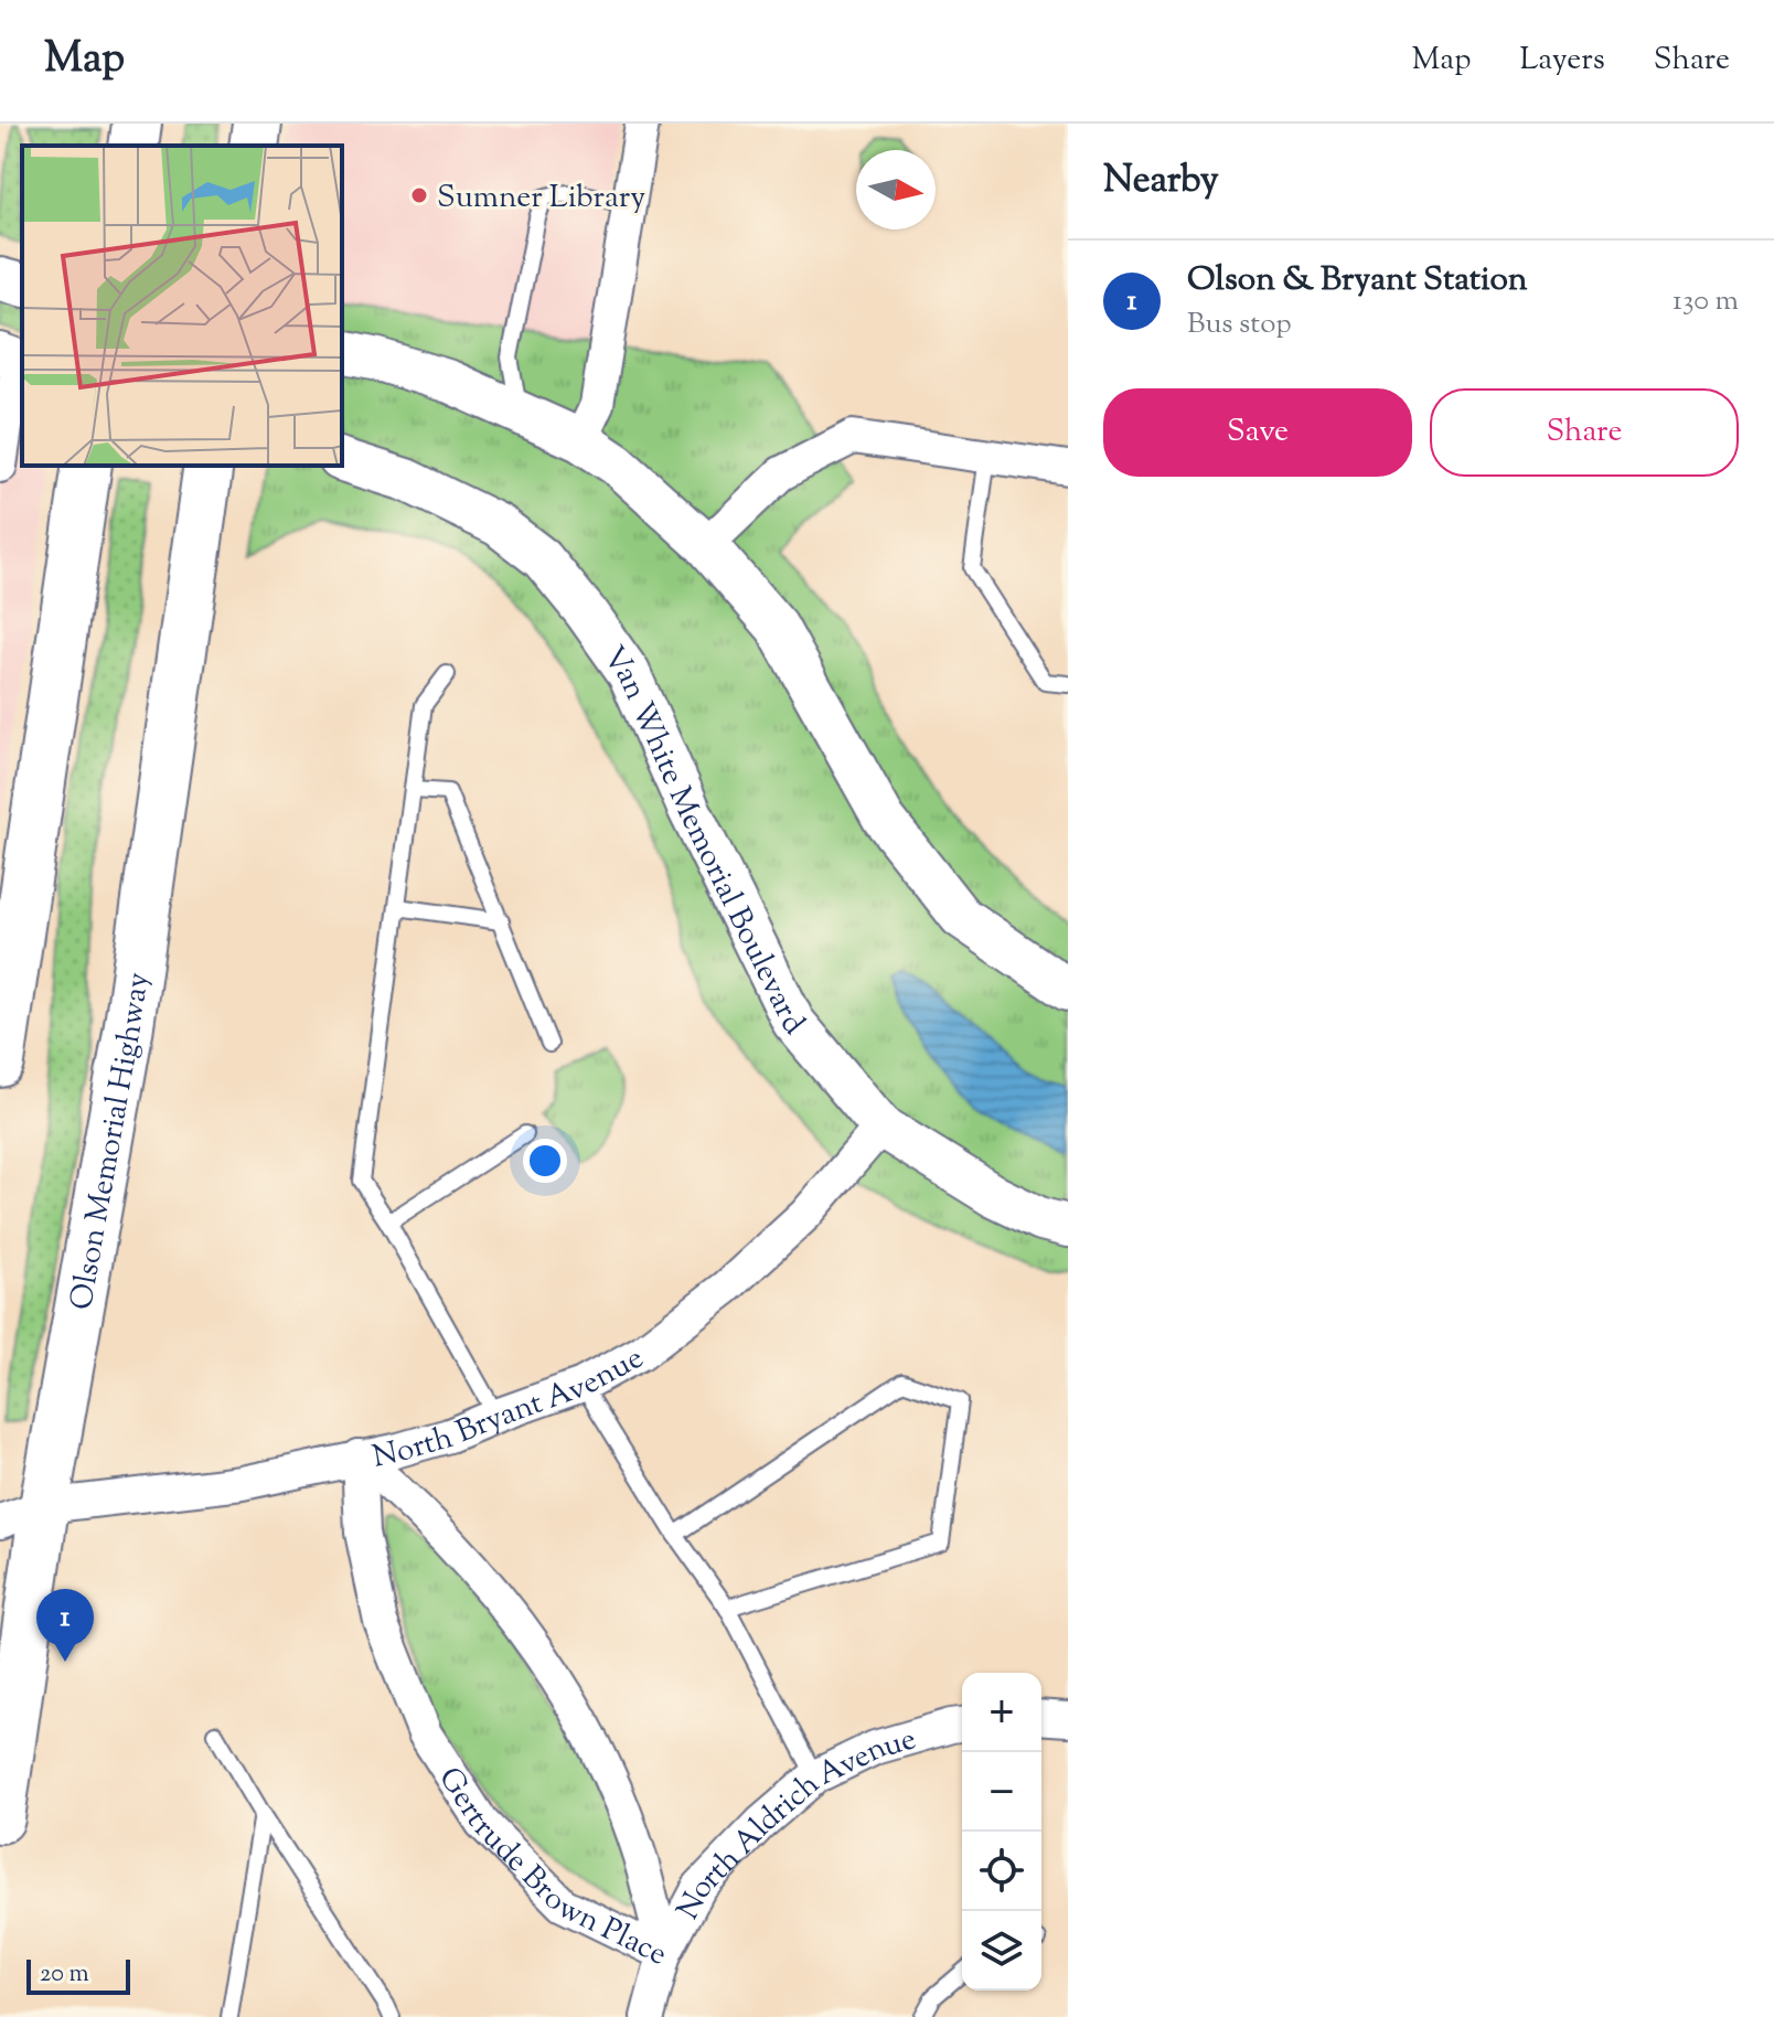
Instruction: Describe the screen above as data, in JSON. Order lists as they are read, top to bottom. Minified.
{"streets":{"main road":["Olson Memorial Highway"],"street":["Van White Memorial Boulevard","North Bryant Avenue","North Aldrich Avenue","Gertrude Brown Place"]},"crossings":[["Van White Memorial Boulevard","North Bryant Avenue"],["Olson Memorial Highway","North Bryant Avenue"],["North Bryant Avenue","Gertrude Brown Place"],["North Aldrich Avenue","Gertrude Brown Place"]],"places":["Sumner Library"],"scale_bar":"20 m","north":"right","page":{"header":"Map","nav":["Map","Layers","Share"],"heading":"Nearby","list":[{"mark":"1","name":"Olson & Bryant Station","note":"Bus stop","value":"130 m"}],"buttons":["Save","Share"],"pins":"1","map_buttons":["+","−"],"scale":"20 m"}}
